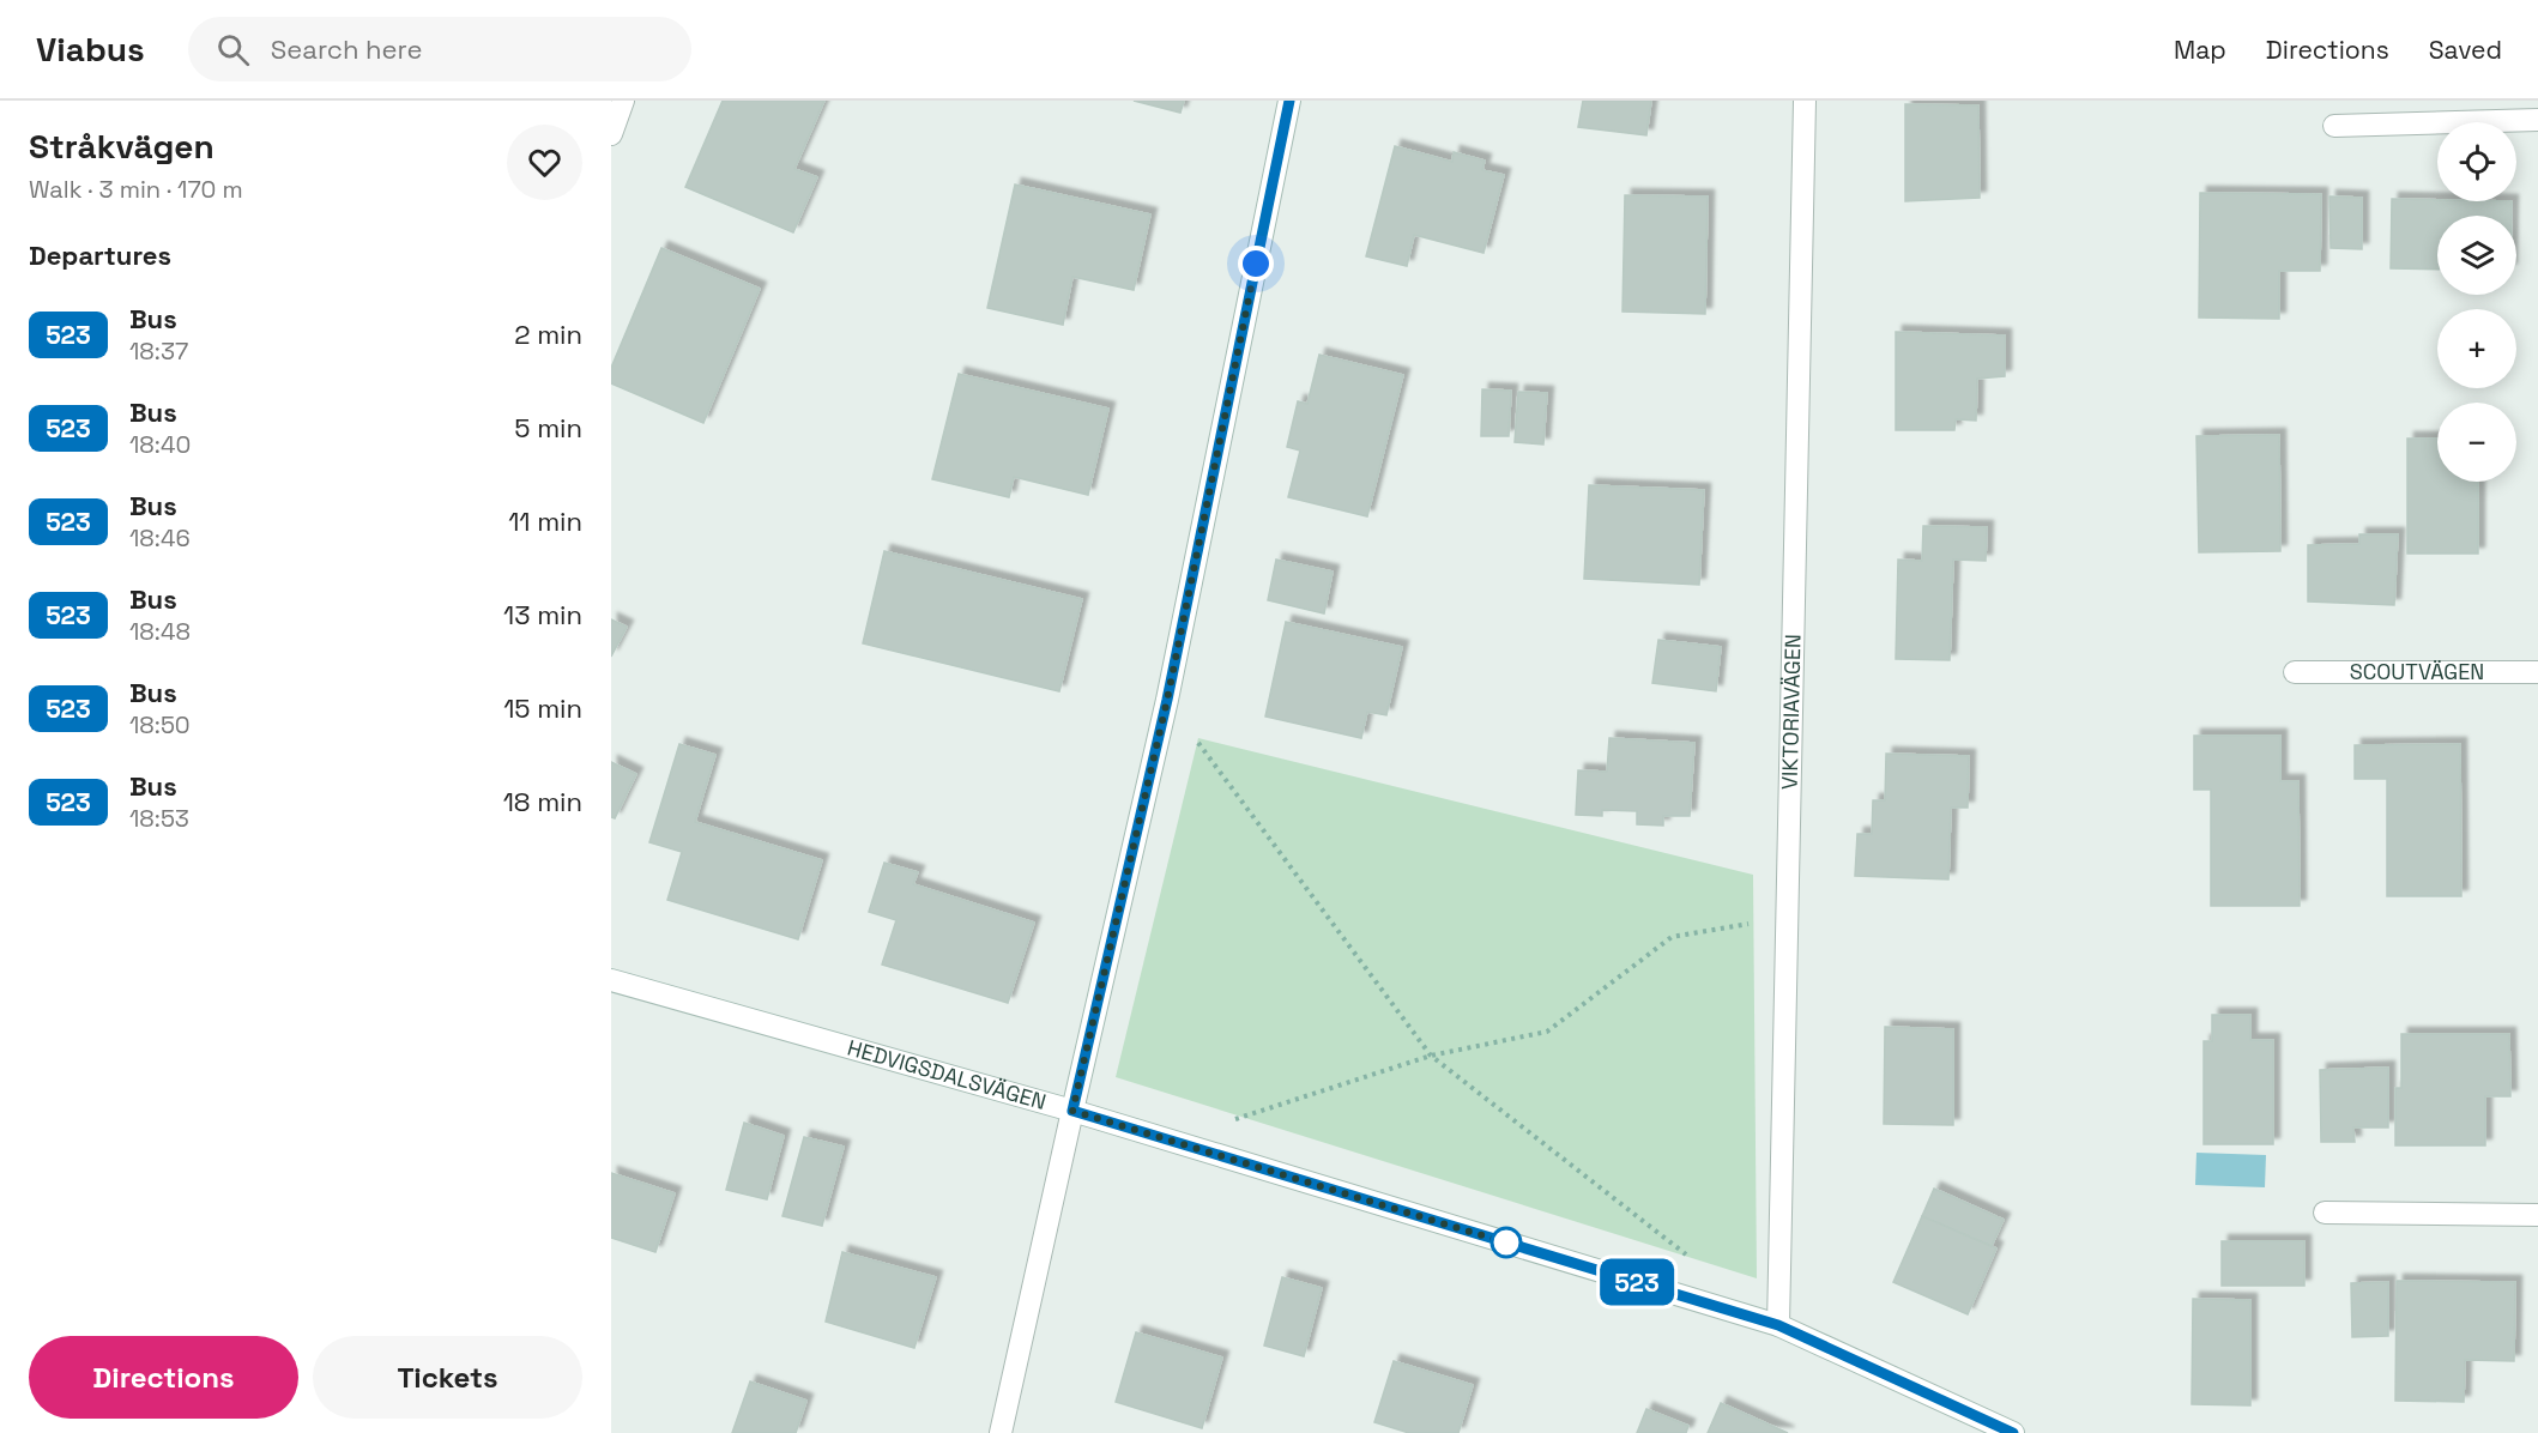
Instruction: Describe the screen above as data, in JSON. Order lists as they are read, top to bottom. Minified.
{"streets":{"street":["SCOUTVÄGEN","VIKTORIAVÄGEN","HEDVIGSDALSVÄGEN"]},"crossings":[["VIKTORIAVÄGEN","HEDVIGSDALSVÄGEN"]],"lines":["bus line 523"],"page":{"header":"Viabus","search":"Search here","nav":["Map","Directions","Saved"],"heading":[["Stråkvägen","Walk · 3 min · 170 m"],"Departures"],"on_map":"523","map_buttons":["+","−"],"list":[{"mark":"523","name":"Bus","note":"18:37","value":"2 min"},{"mark":"523","name":"Bus","note":"18:40","value":"5 min"},{"mark":"523","name":"Bus","note":"18:46","value":"11 min"},{"mark":"523","name":"Bus","note":"18:48","value":"13 min"},{"mark":"523","name":"Bus","note":"18:50","value":"15 min"},{"mark":"523","name":"Bus","note":"18:53","value":"18 min"}],"buttons":["Directions","Tickets"]}}
